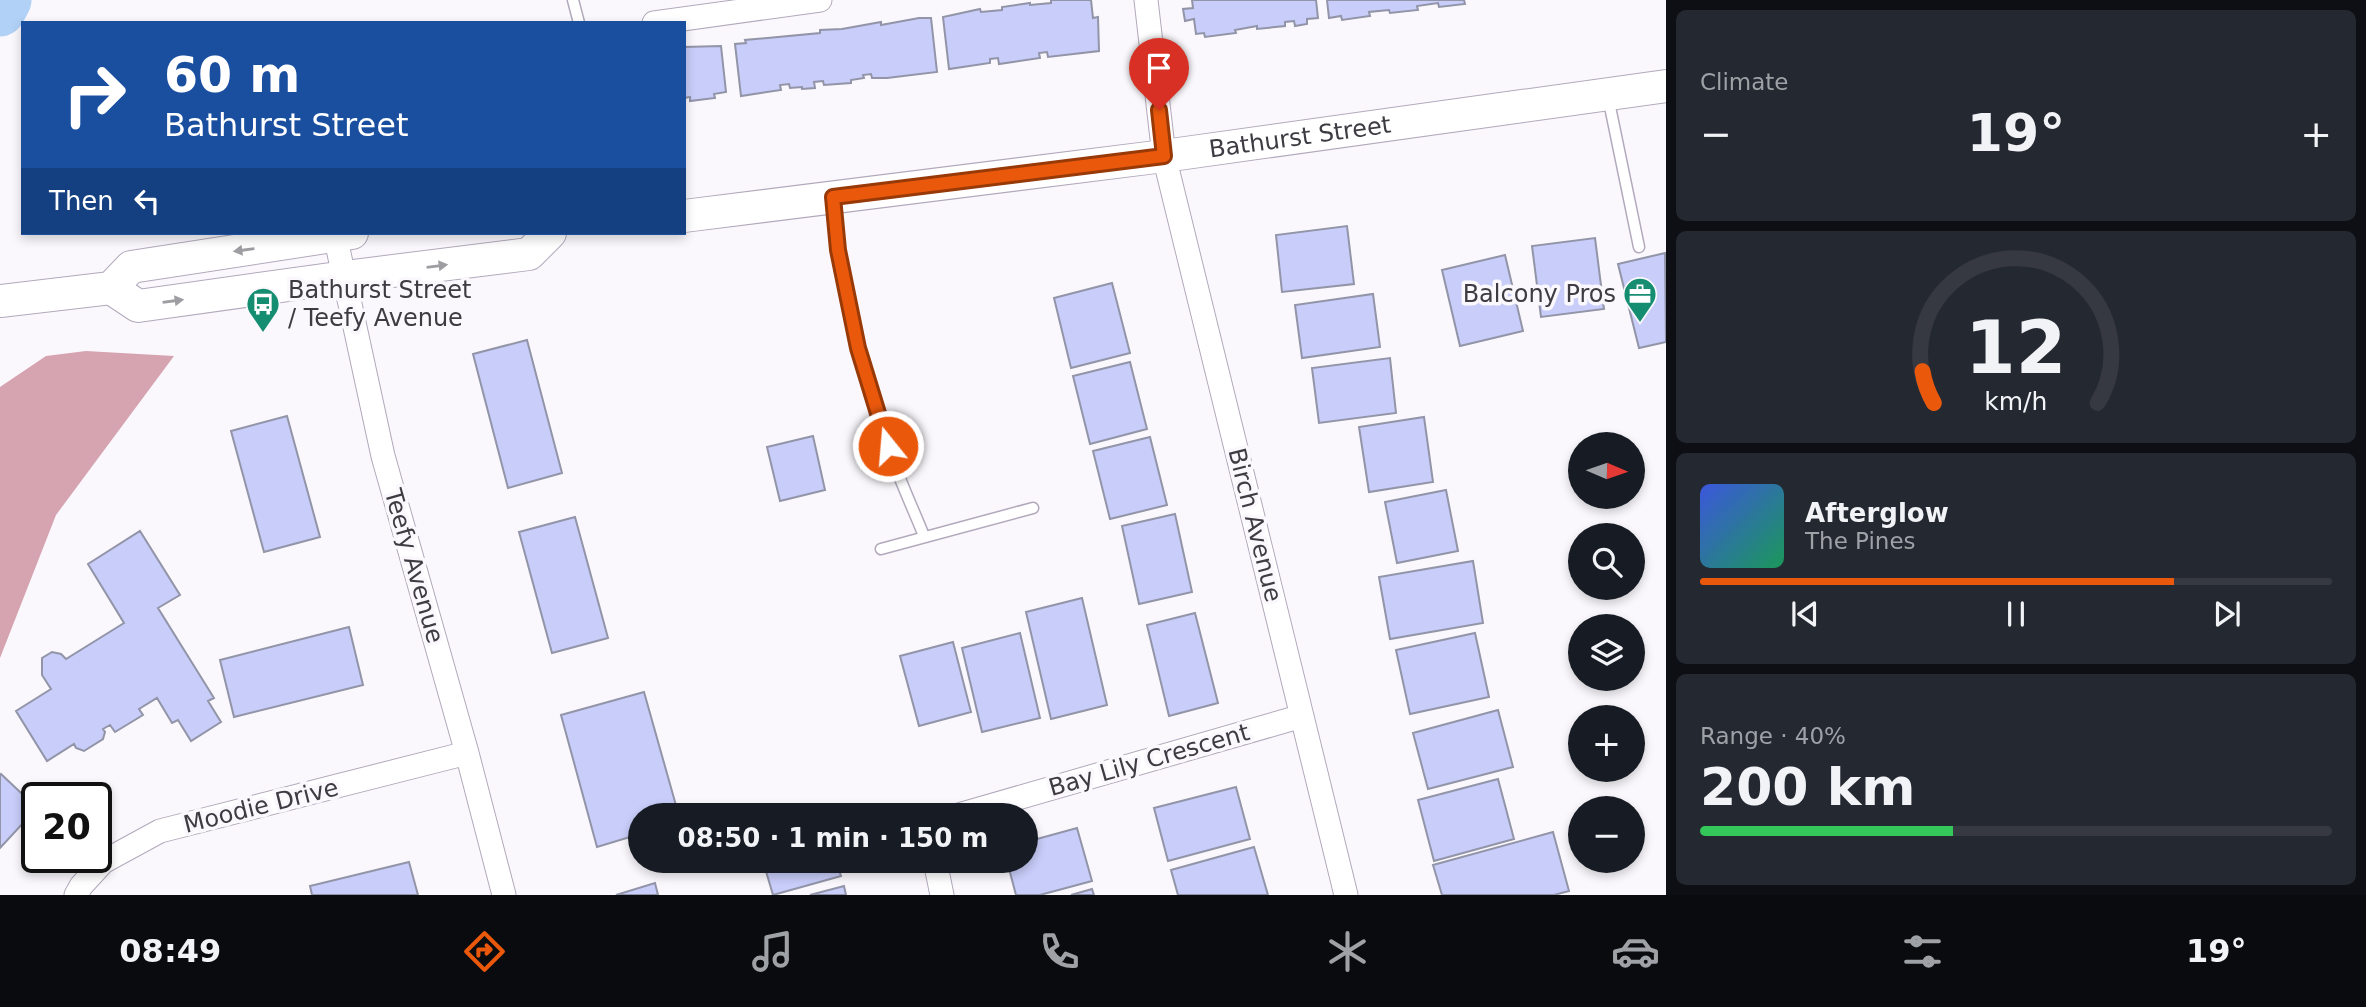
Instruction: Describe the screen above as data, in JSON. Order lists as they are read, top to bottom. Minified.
{"streets":{"main road":["Bathurst Street"],"street":["Birch Avenue","Teefy Avenue","Bay Lily Crescent","Moodie Drive"]},"crossings":[["Bathurst Street","Birch Avenue"],["Birch Avenue","Bay Lily Crescent"],["Teefy Avenue","Moodie Drive"]],"places":{"office":["Balcony Pros"],"bus stop":["Bathurst Street / Teefy Avenue"]},"north":"right","page":{"tile":["Climate",["Range · 40%","200 km"]],"turn":["60 m","Bathurst Street"],"heat":["−","19°","+"],"then":"Then","map_buttons":["+","−"],"song":["Afterglow","The Pines"],"limit":"20","trip":"08:50 · 1 min · 150 m","tabs":["08:49","19°"],"gauge":["12","km/h"]}}
